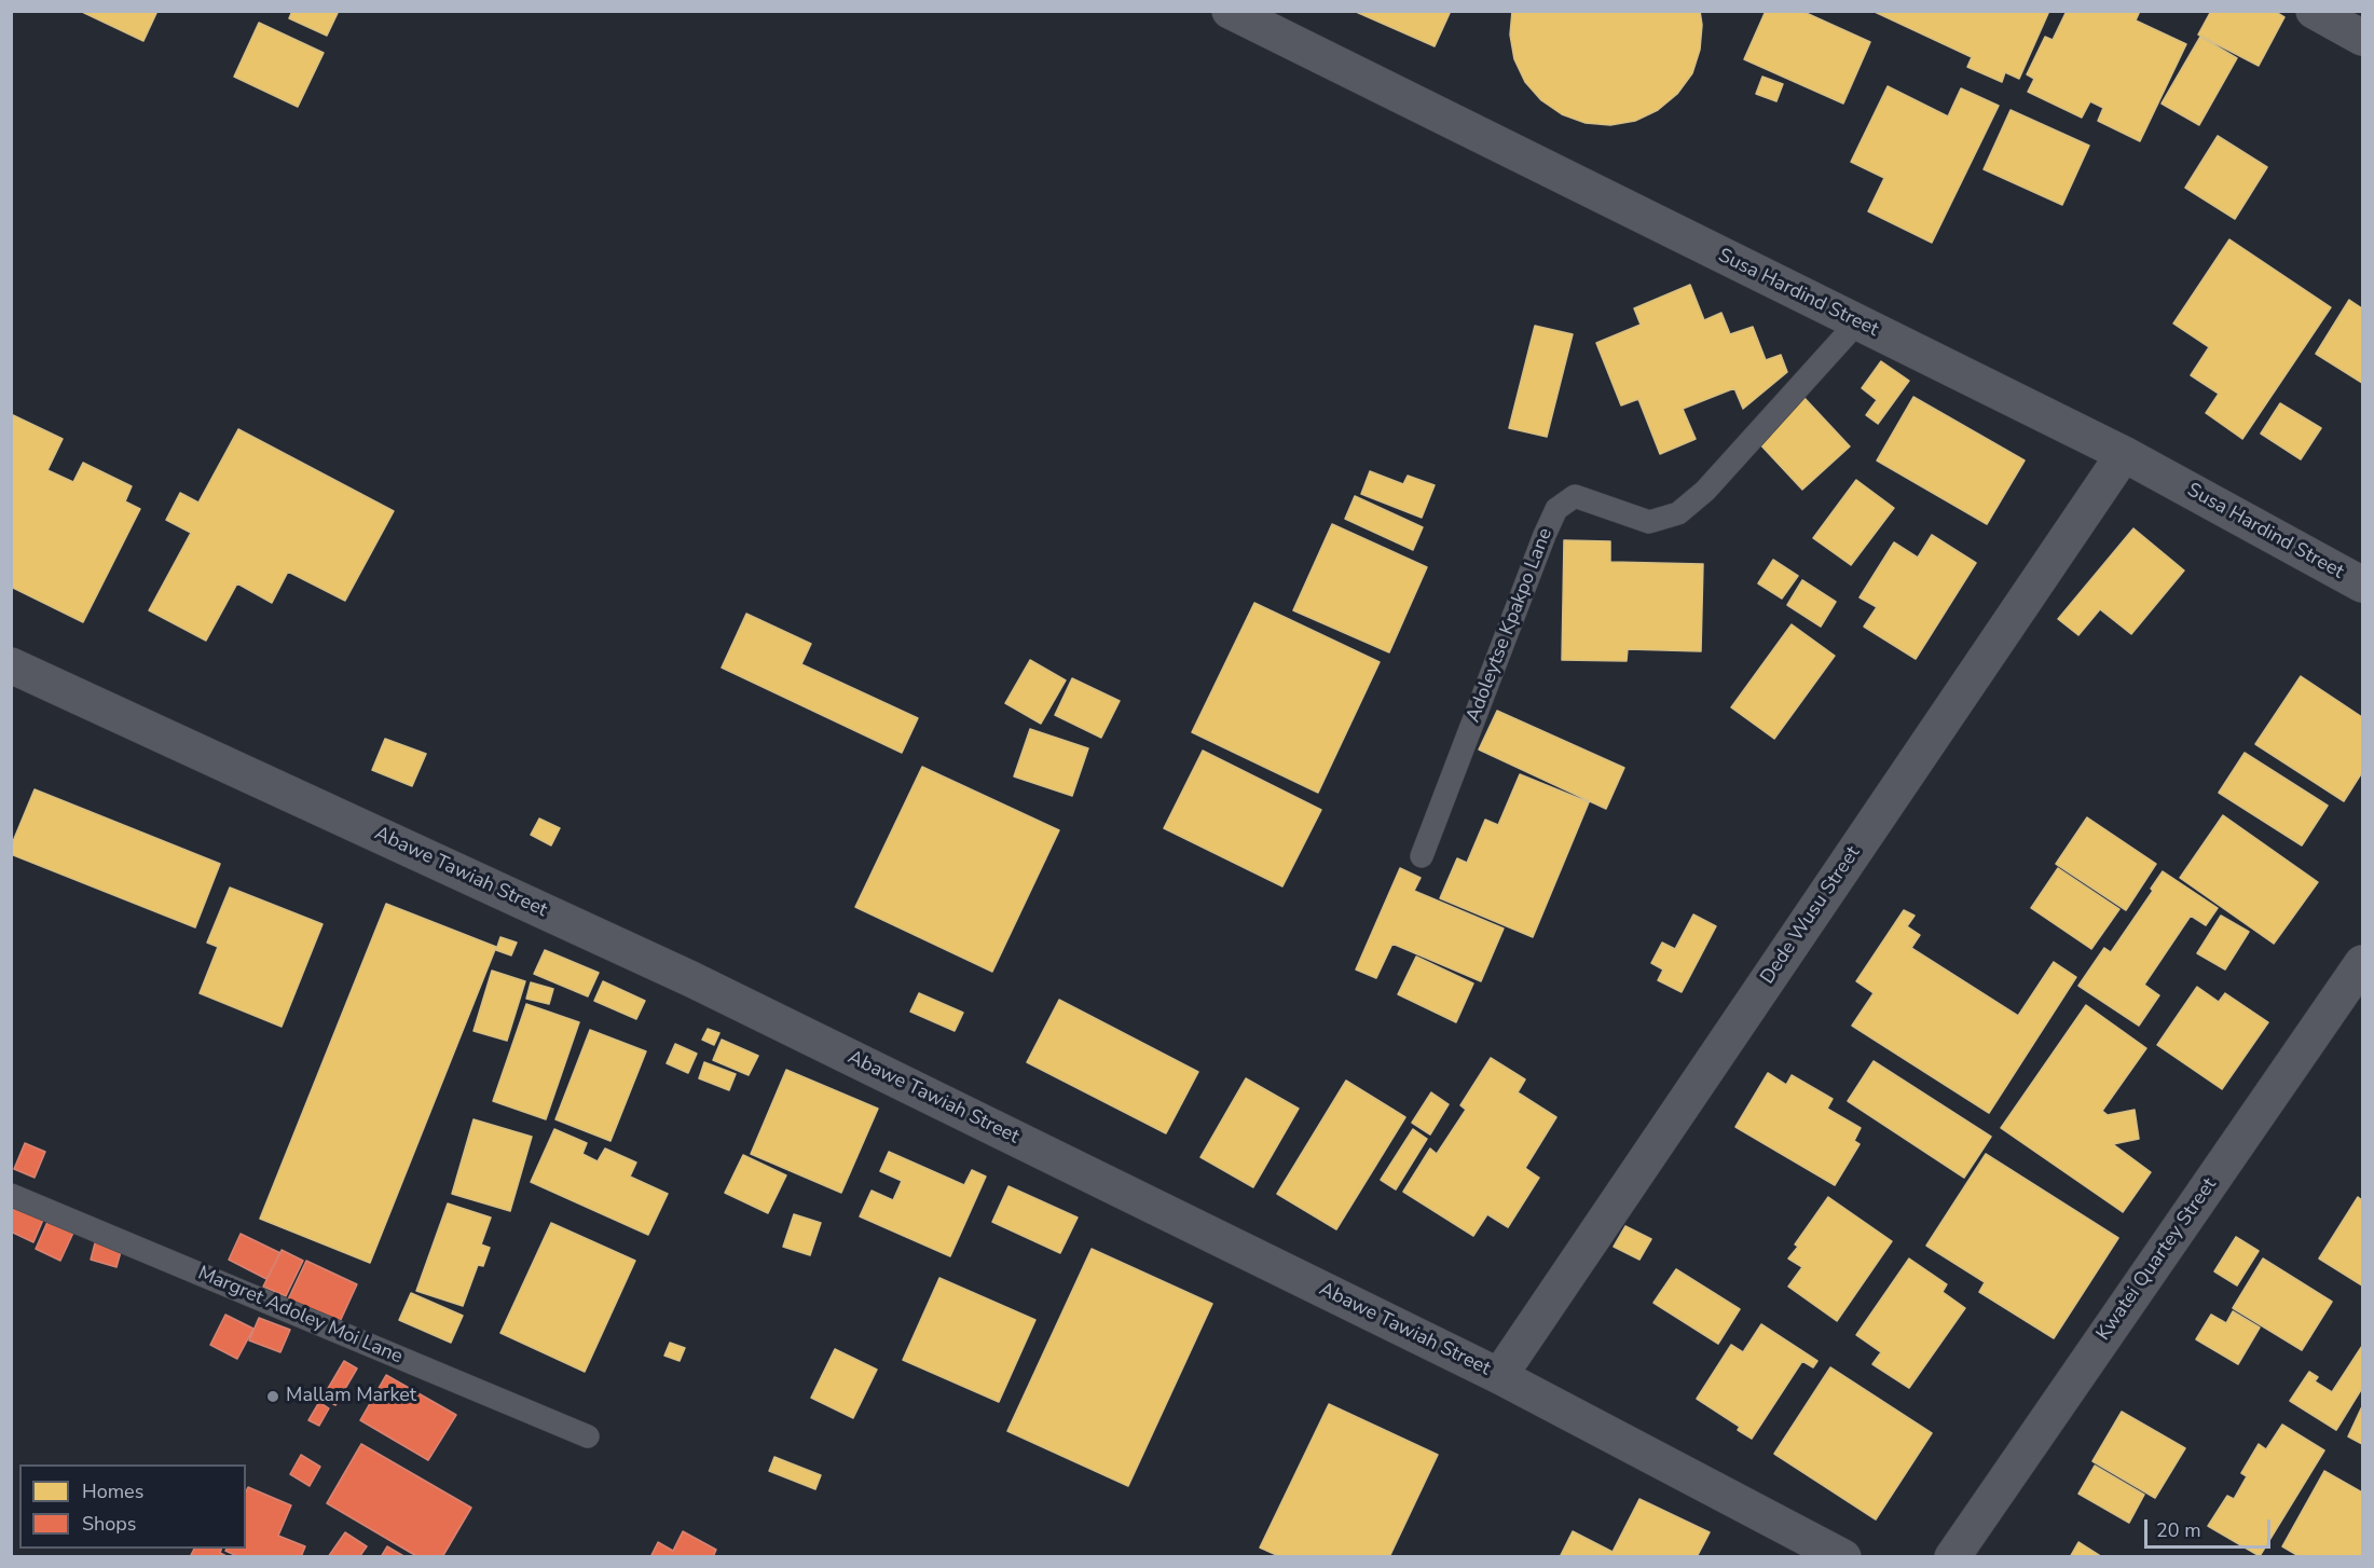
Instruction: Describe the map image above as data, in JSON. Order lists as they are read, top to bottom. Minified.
{"streets":{"street":["Susa Hardind Street","Abawe Tawiah Street","Dede Wusu Street","Kwatei Quartey Street"],"lane":["Adoleytse Kpakpo Lane","Margret Adoley Moi Lane"]},"crossings":[["Susa Hardind Street","Adoleytse Kpakpo Lane"],["Susa Hardind Street","Dede Wusu Street"],["Abawe Tawiah Street","Dede Wusu Street"]],"places":["Mallam Market"],"legend":["Homes","Shops"],"scale_bar":"20 m"}
